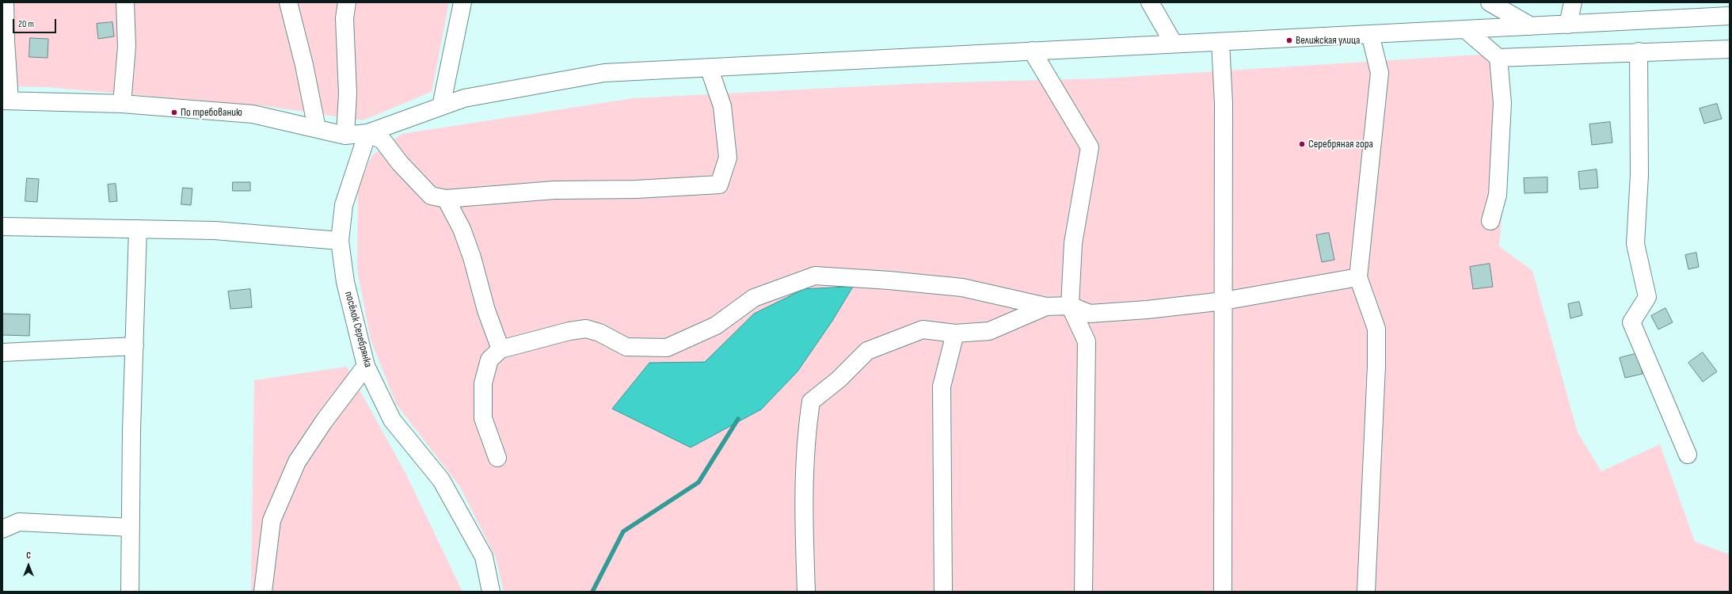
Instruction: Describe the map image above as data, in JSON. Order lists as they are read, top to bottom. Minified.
{"streets":{"street":["посёлок Серебрянка"]},"places":["Велижская улица","По требованию","Серебряная гора"],"scale_bar":"20 m","north":"top"}
